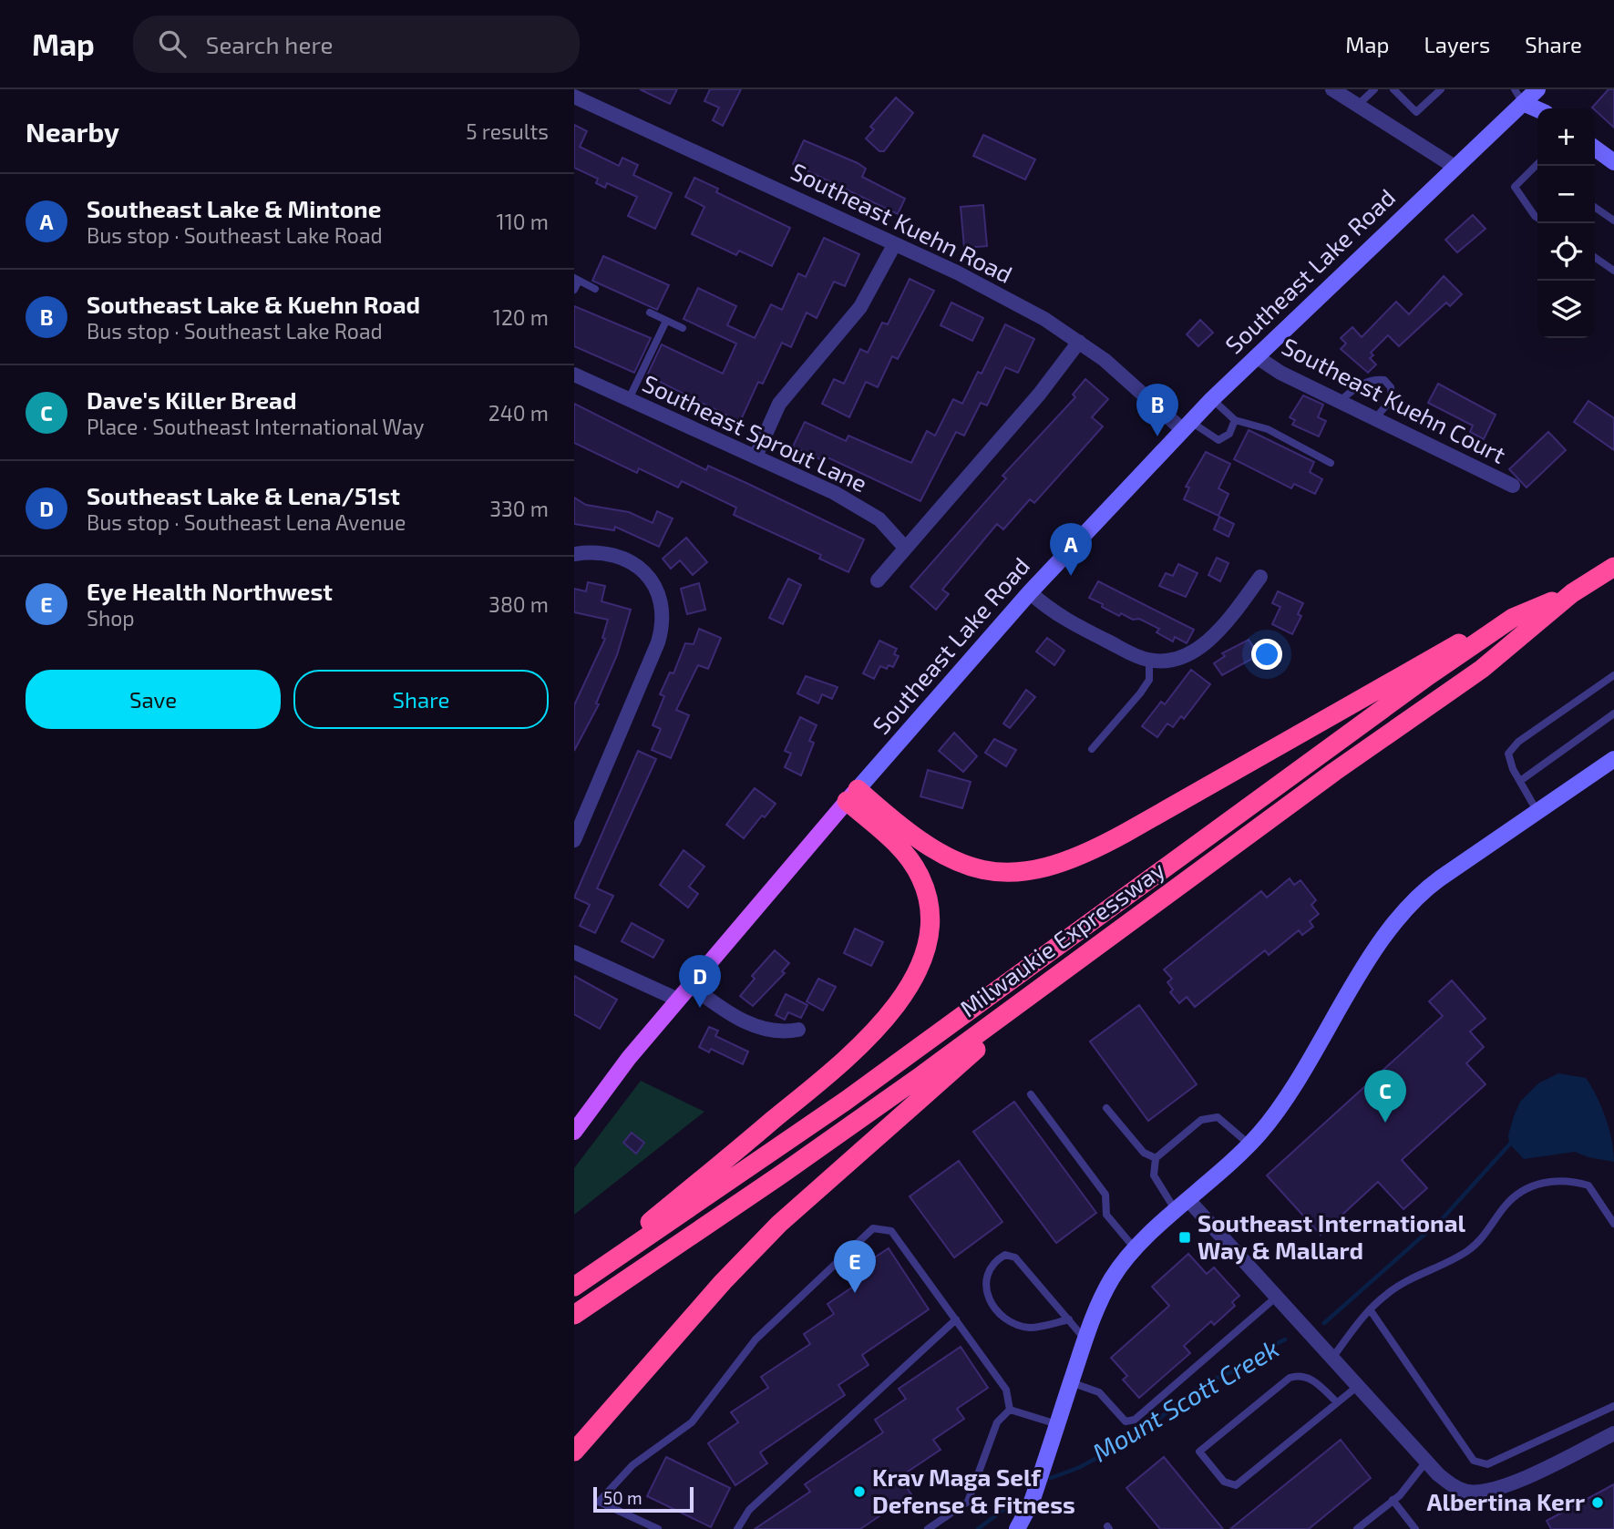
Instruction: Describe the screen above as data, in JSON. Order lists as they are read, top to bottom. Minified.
{"streets":{"highway":["Milwaukie Expressway"],"main road":["Southeast Lake Road"],"street":["Southeast Kuehn Road","Southeast Kuehn Court","Southeast Sprout Lane"]},"crossings":[["Southeast Kuehn Road","Southeast Lake Road"],["Southeast Lake Road","Southeast Kuehn Court"]],"water":["Mount Scott Creek"],"places":{"transit":["Southeast International Way & Mallard"],"other":["Krav Maga Self Defense & Fitness","Albertina Kerr"]},"scale_bar":"50 m","page":{"header":"Map","search":"Search here","nav":["Map","Layers","Share"],"heading":["Nearby","5 results"],"map_buttons":["+","−"],"list":[{"mark":"A","name":"Southeast Lake & Mintone","note":"Bus stop · Southeast Lake Road","value":"110 m"},{"mark":"B","name":"Southeast Lake & Kuehn Road","note":"Bus stop · Southeast Lake Road","value":"120 m"},{"mark":"C","name":"Dave's Killer Bread","note":"Place · Southeast International Way","value":"240 m"},{"mark":"D","name":"Southeast Lake & Lena/51st","note":"Bus stop · Southeast Lena Avenue","value":"330 m"},{"mark":"E","name":"Eye Health Northwest","note":"Shop","value":"380 m"}],"pins":["B","A","D","C","E"],"buttons":["Save","Share"],"scale":"50 m"}}
